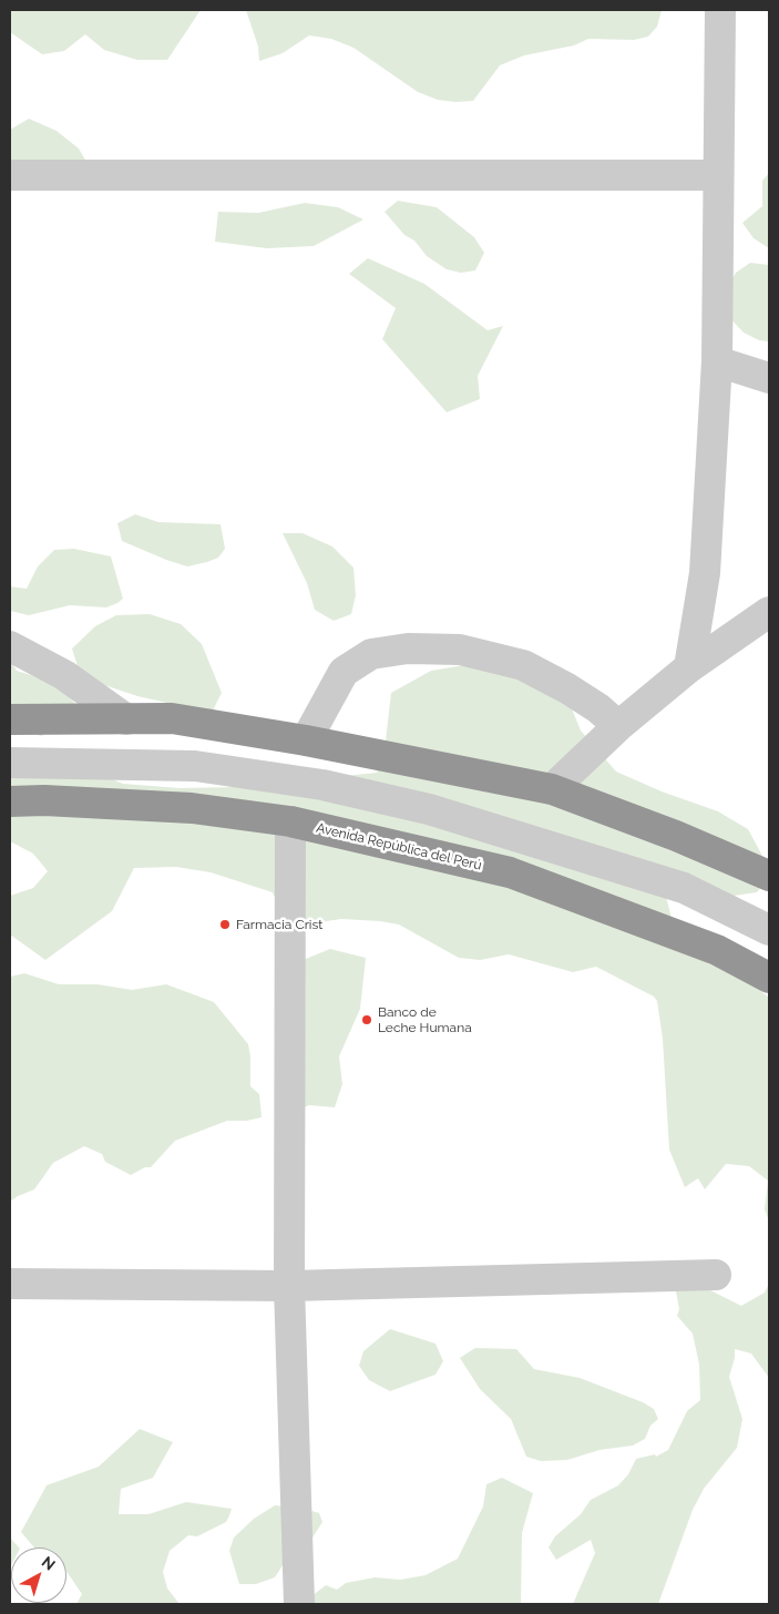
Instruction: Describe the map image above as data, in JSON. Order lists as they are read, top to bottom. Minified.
{"streets":{"highway":["Avenida República del Perú"]},"places":["Farmacia Crist","Banco de Leche Humana"],"north":"top right"}
